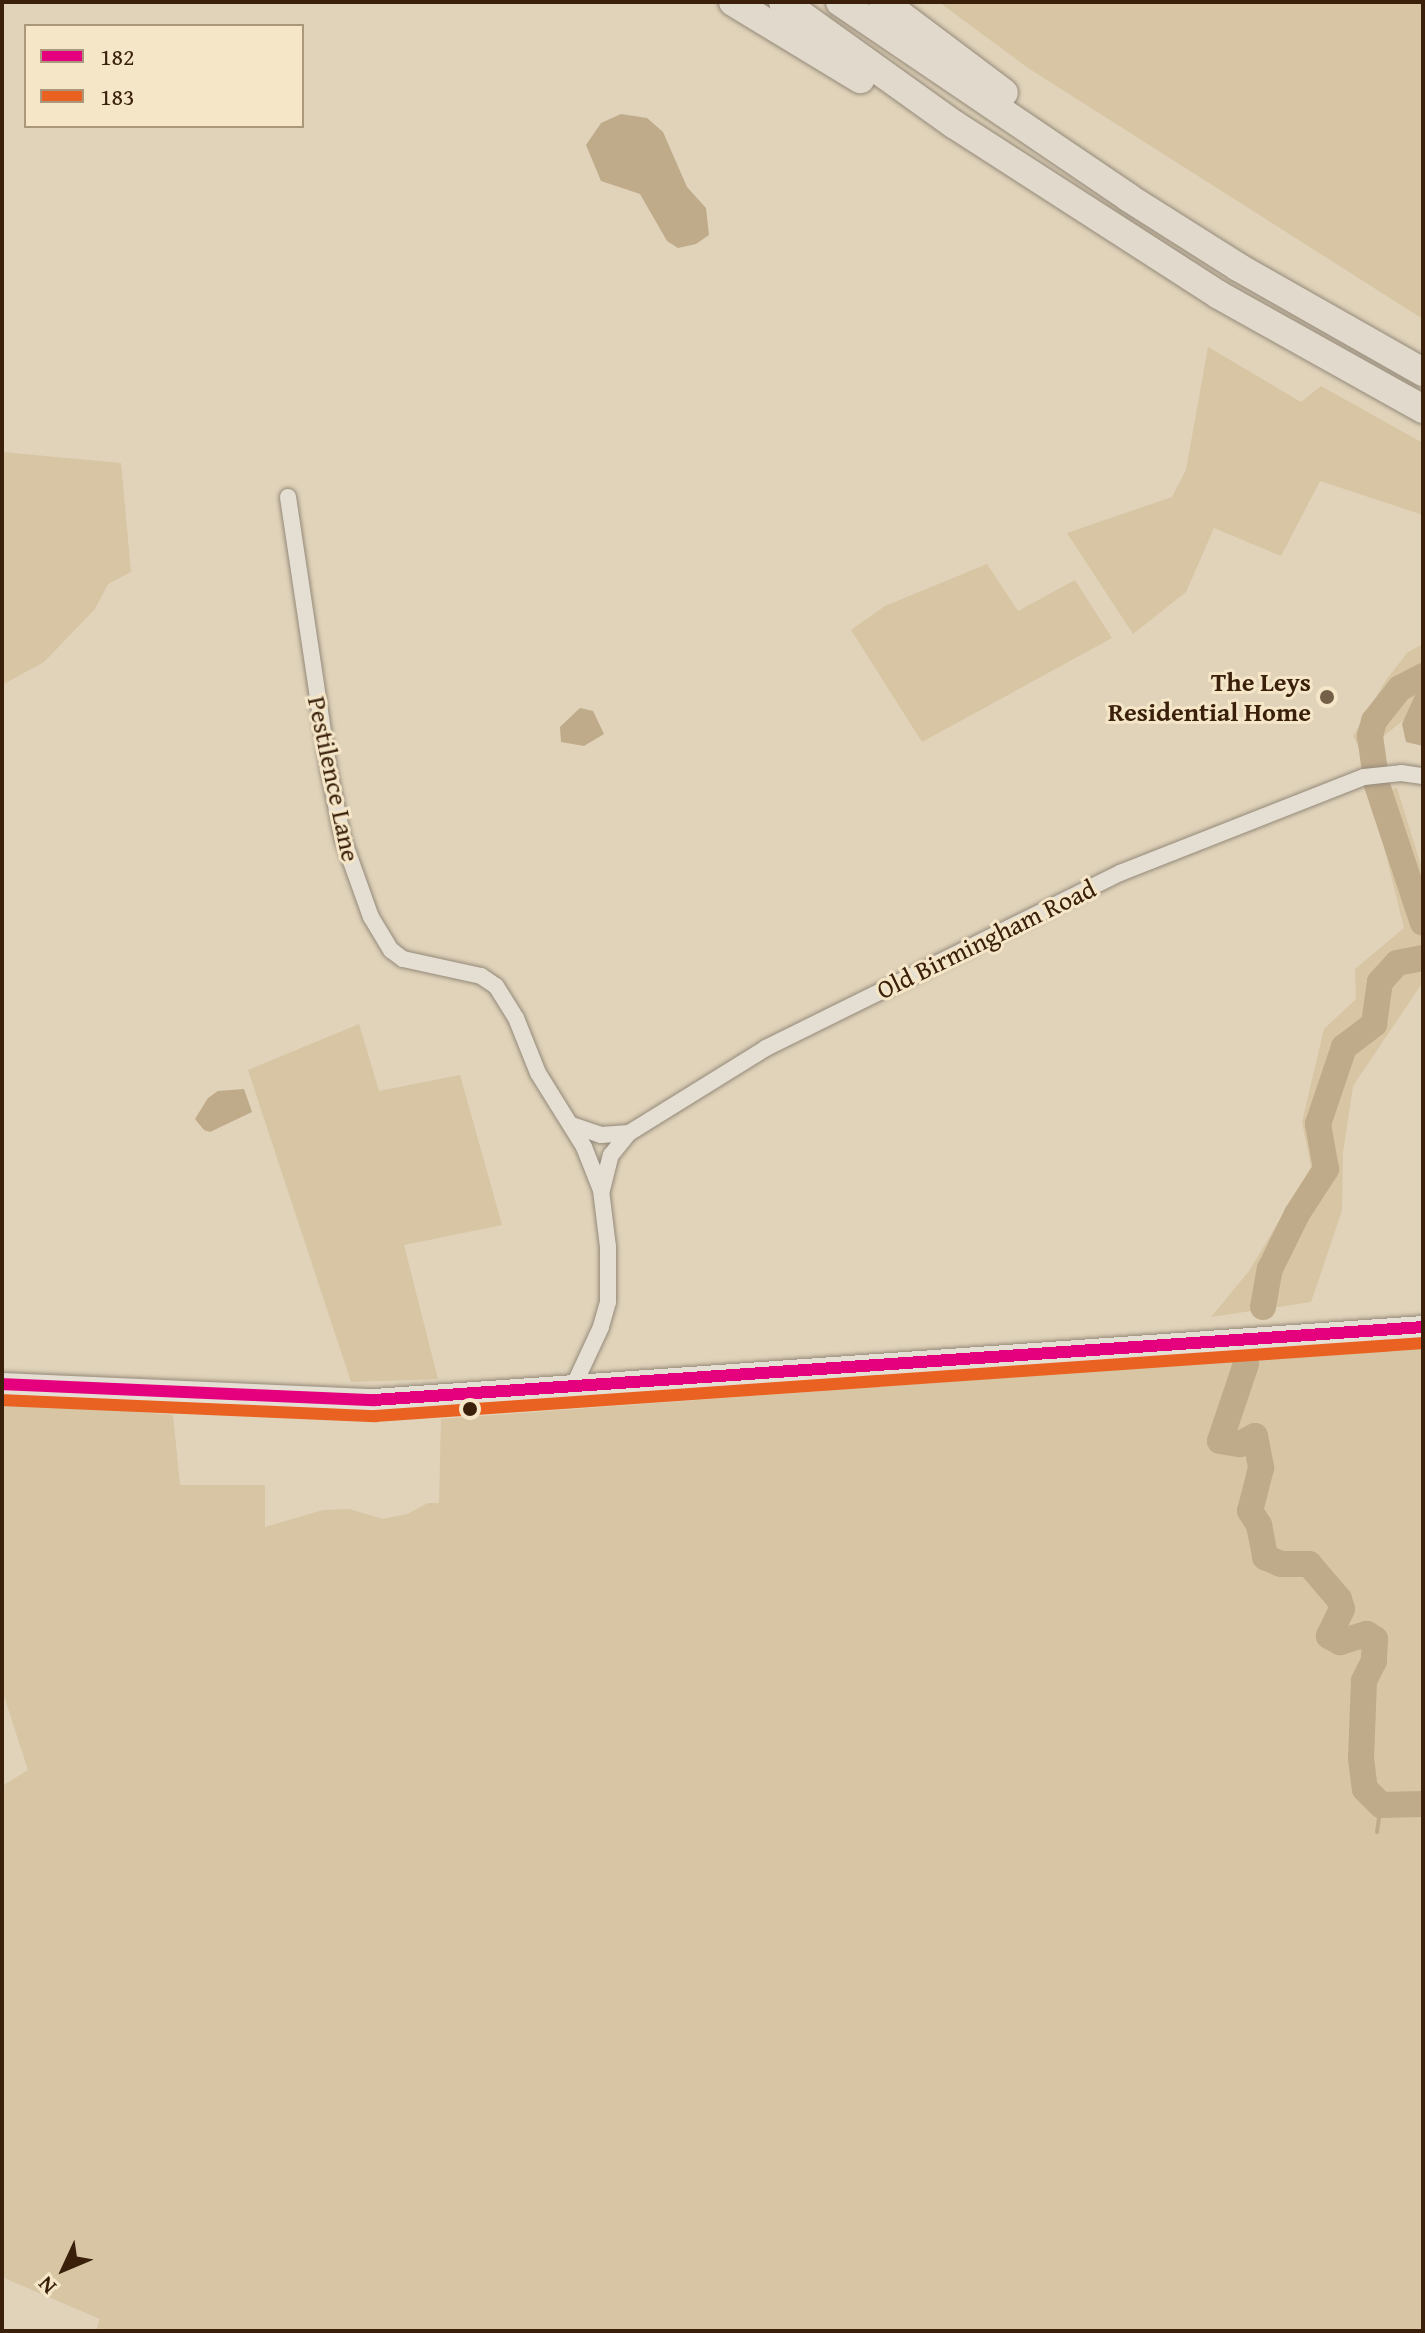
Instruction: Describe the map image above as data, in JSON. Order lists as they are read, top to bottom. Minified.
{"streets":{"street":["Pestilence Lane","Old Birmingham Road"]},"crossings":[["Pestilence Lane","Old Birmingham Road"]],"places":["The Leys Residential Home"],"lines":["transit line 182","transit line 183"],"legend":["182","183"],"north":"bottom left"}
